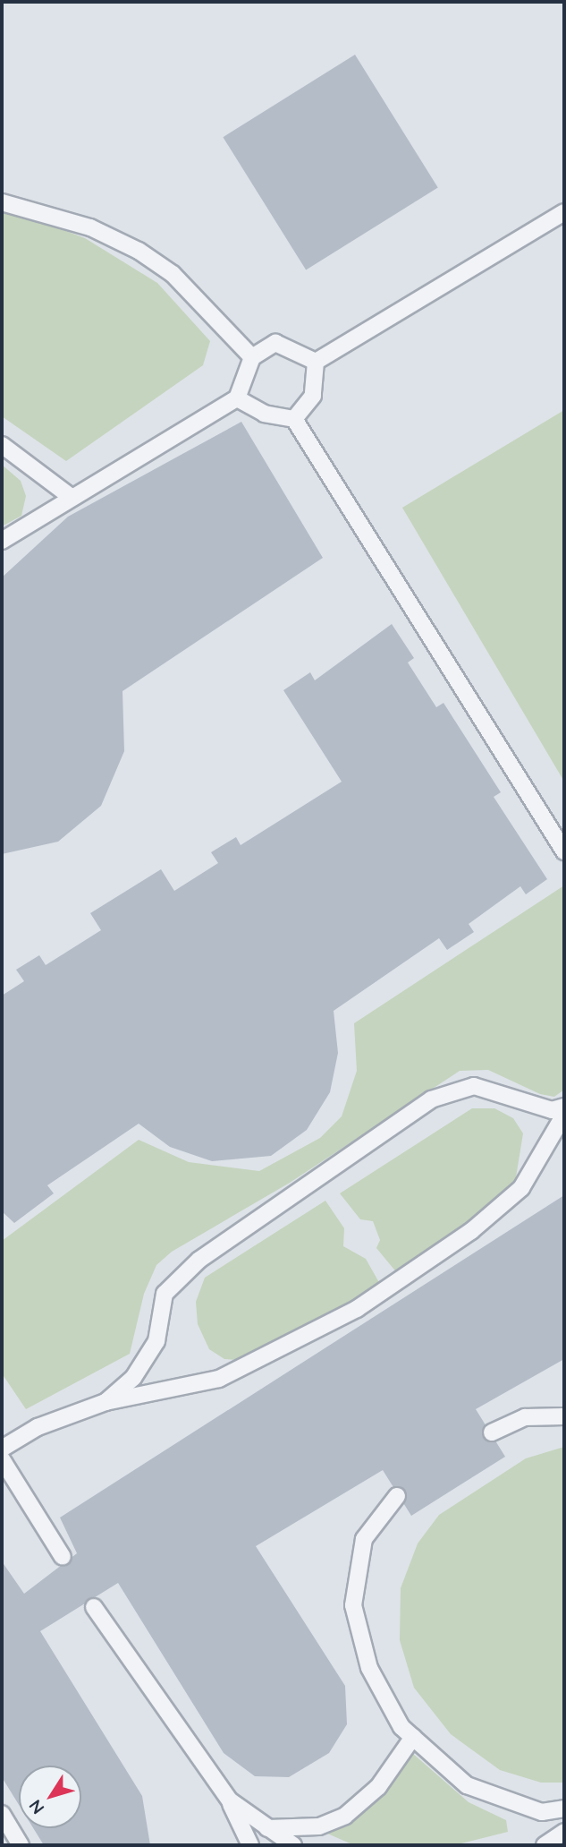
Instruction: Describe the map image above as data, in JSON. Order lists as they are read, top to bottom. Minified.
{"north":"bottom left"}
